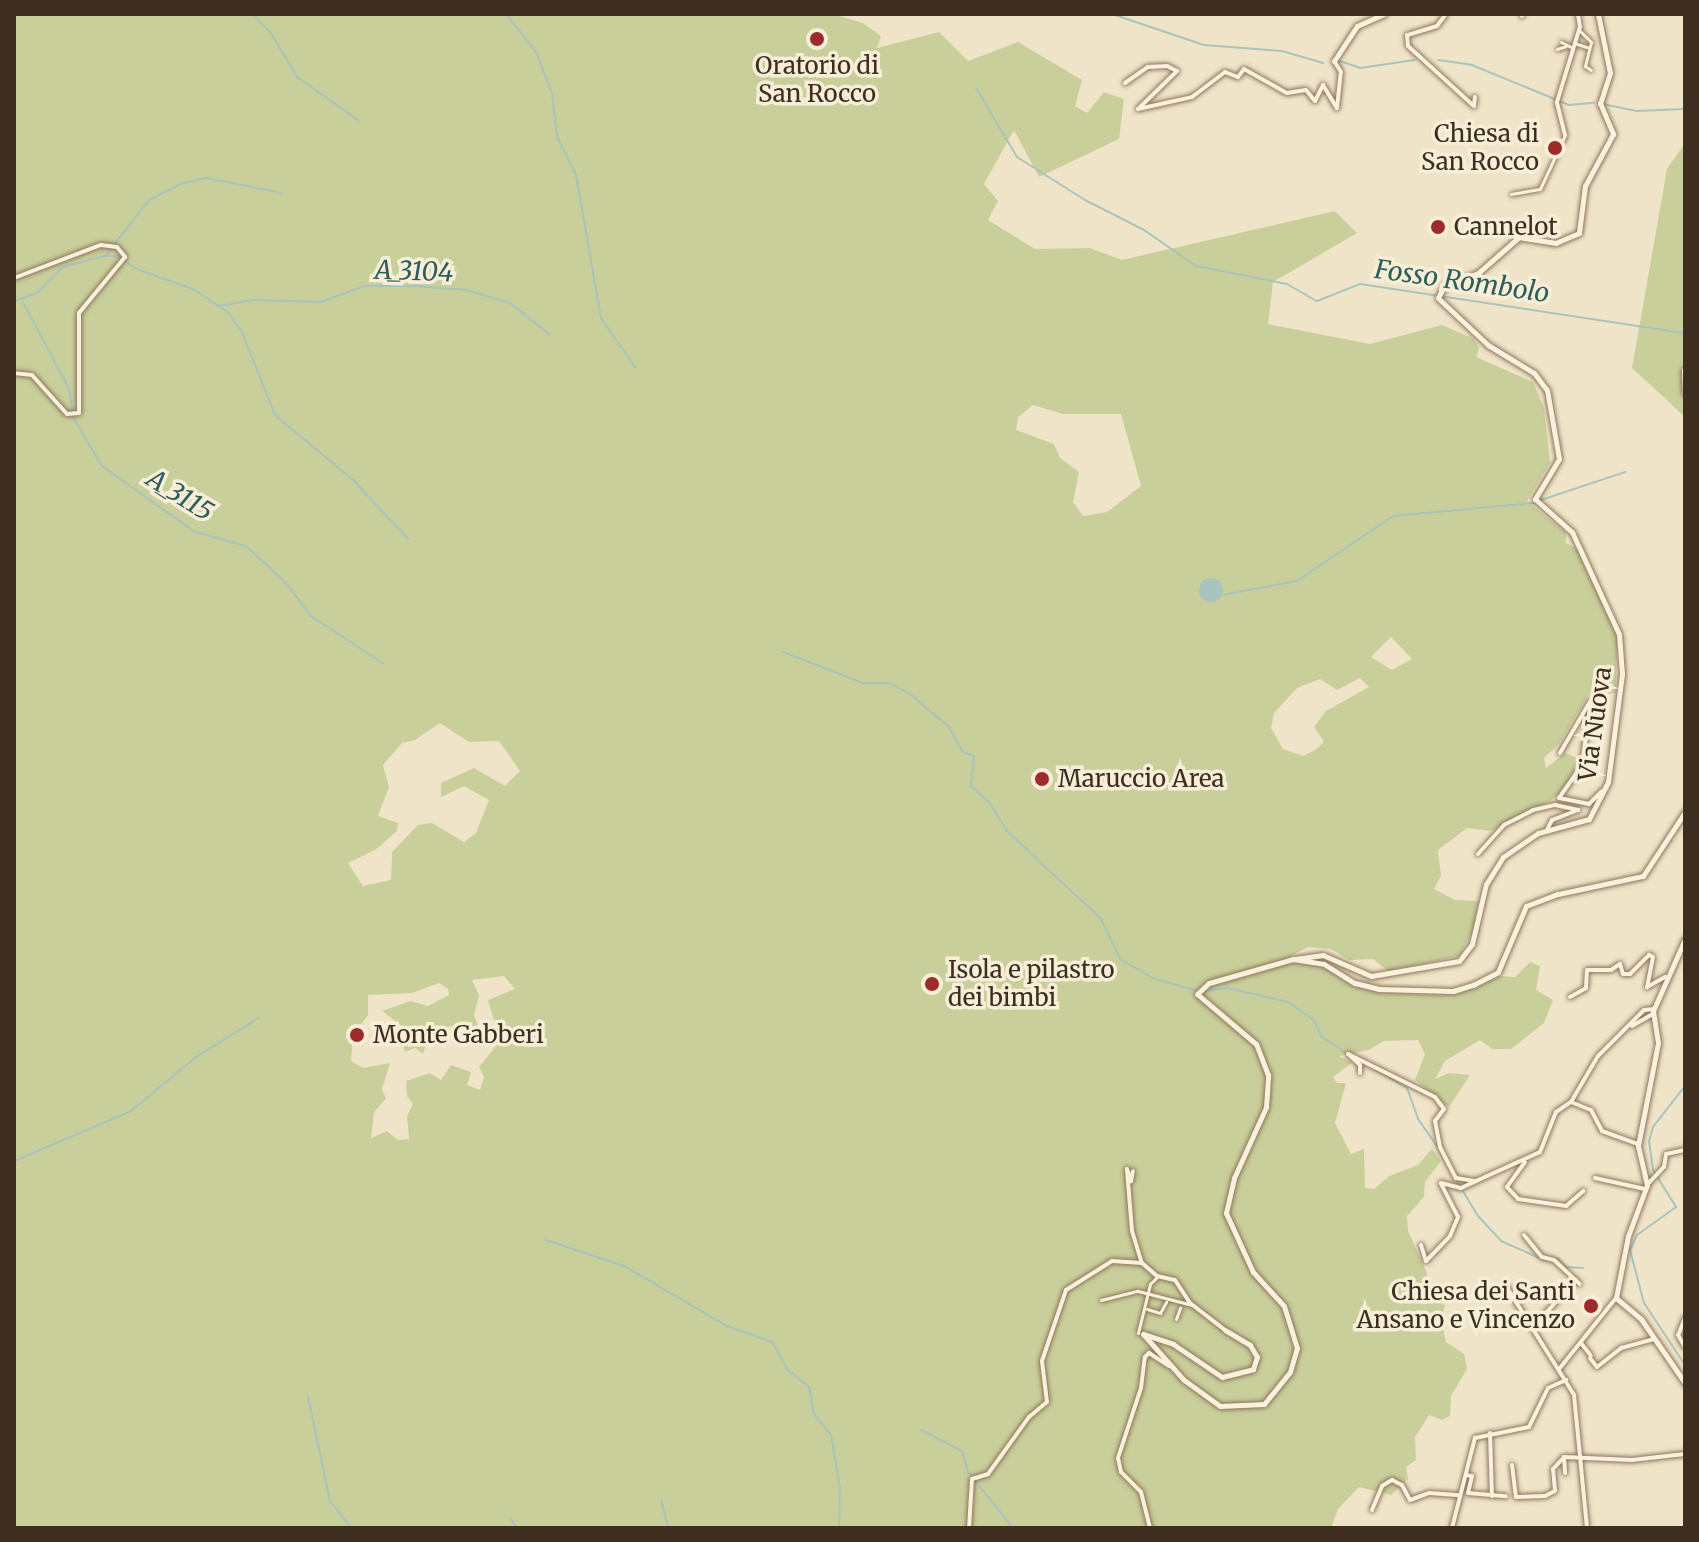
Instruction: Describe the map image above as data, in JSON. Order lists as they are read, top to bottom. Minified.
{"streets":{"street":["Via Nuova"]},"water":["A_3104","Fosso Rombolo","A_3115"],"places":["Oratorio di San Rocco","Chiesa di San Rocco","Cannelot","Maruccio Area","Isola e pilastro dei bimbi","Monte Gabberi","Chiesa dei Santi Ansano e Vincenzo"]}
